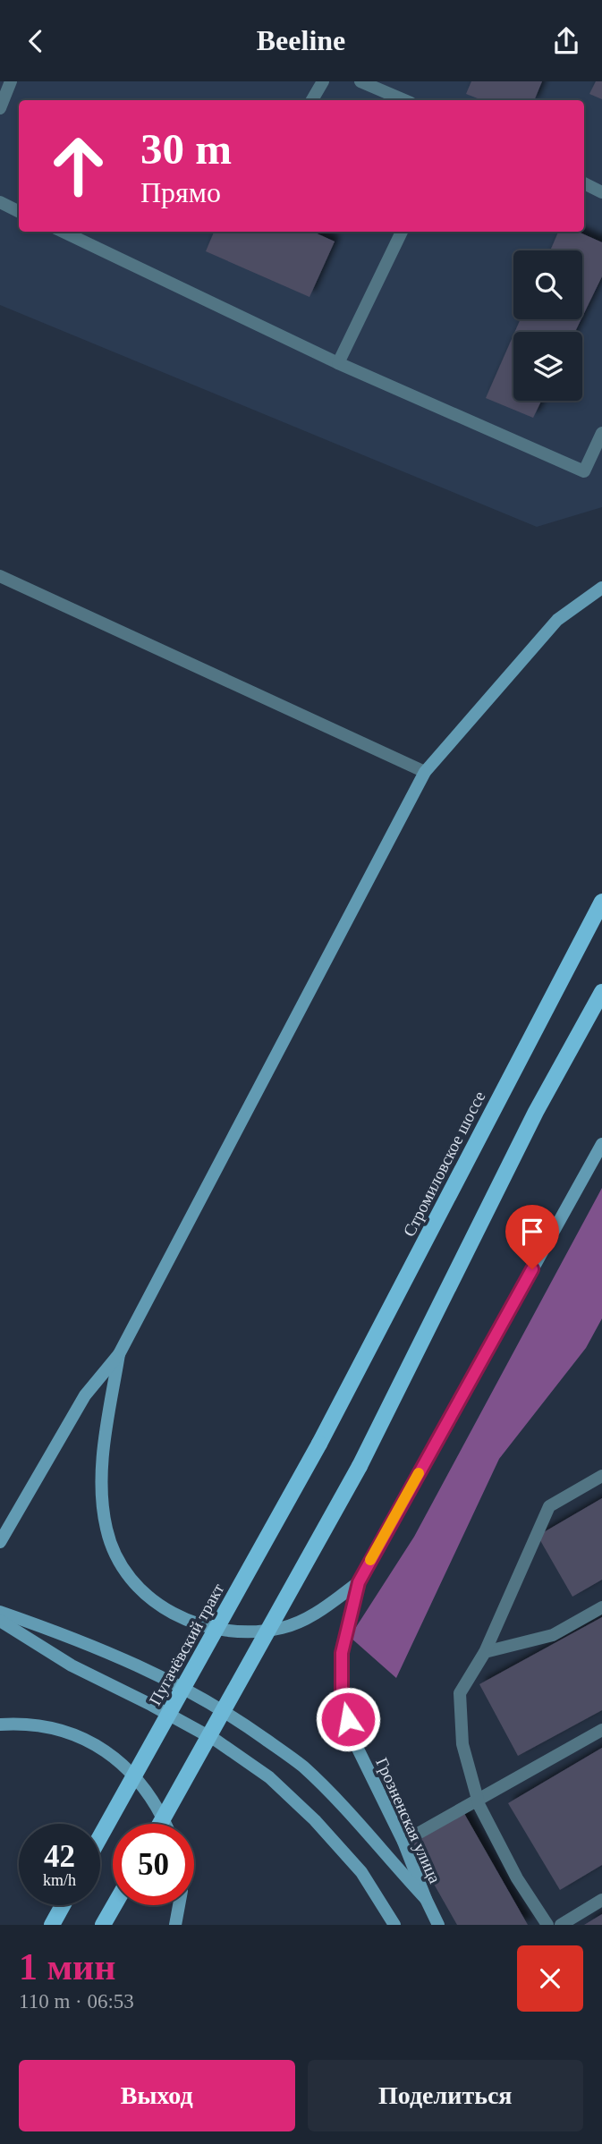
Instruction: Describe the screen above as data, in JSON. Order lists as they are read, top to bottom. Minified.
{"streets":{"main road":["Стромиловское шоссе","Пугачёвский тракт","Грозненская улица"]},"crossings":[["Стромиловское шоссе","Пугачёвский тракт"]],"page":{"header":"Beeline","turn":["30 m","Прямо"],"speed":"42 km/h","limit":"50","heading":["1 мин","110 m · 06:53"],"buttons":["Выход","Поделиться"]}}
